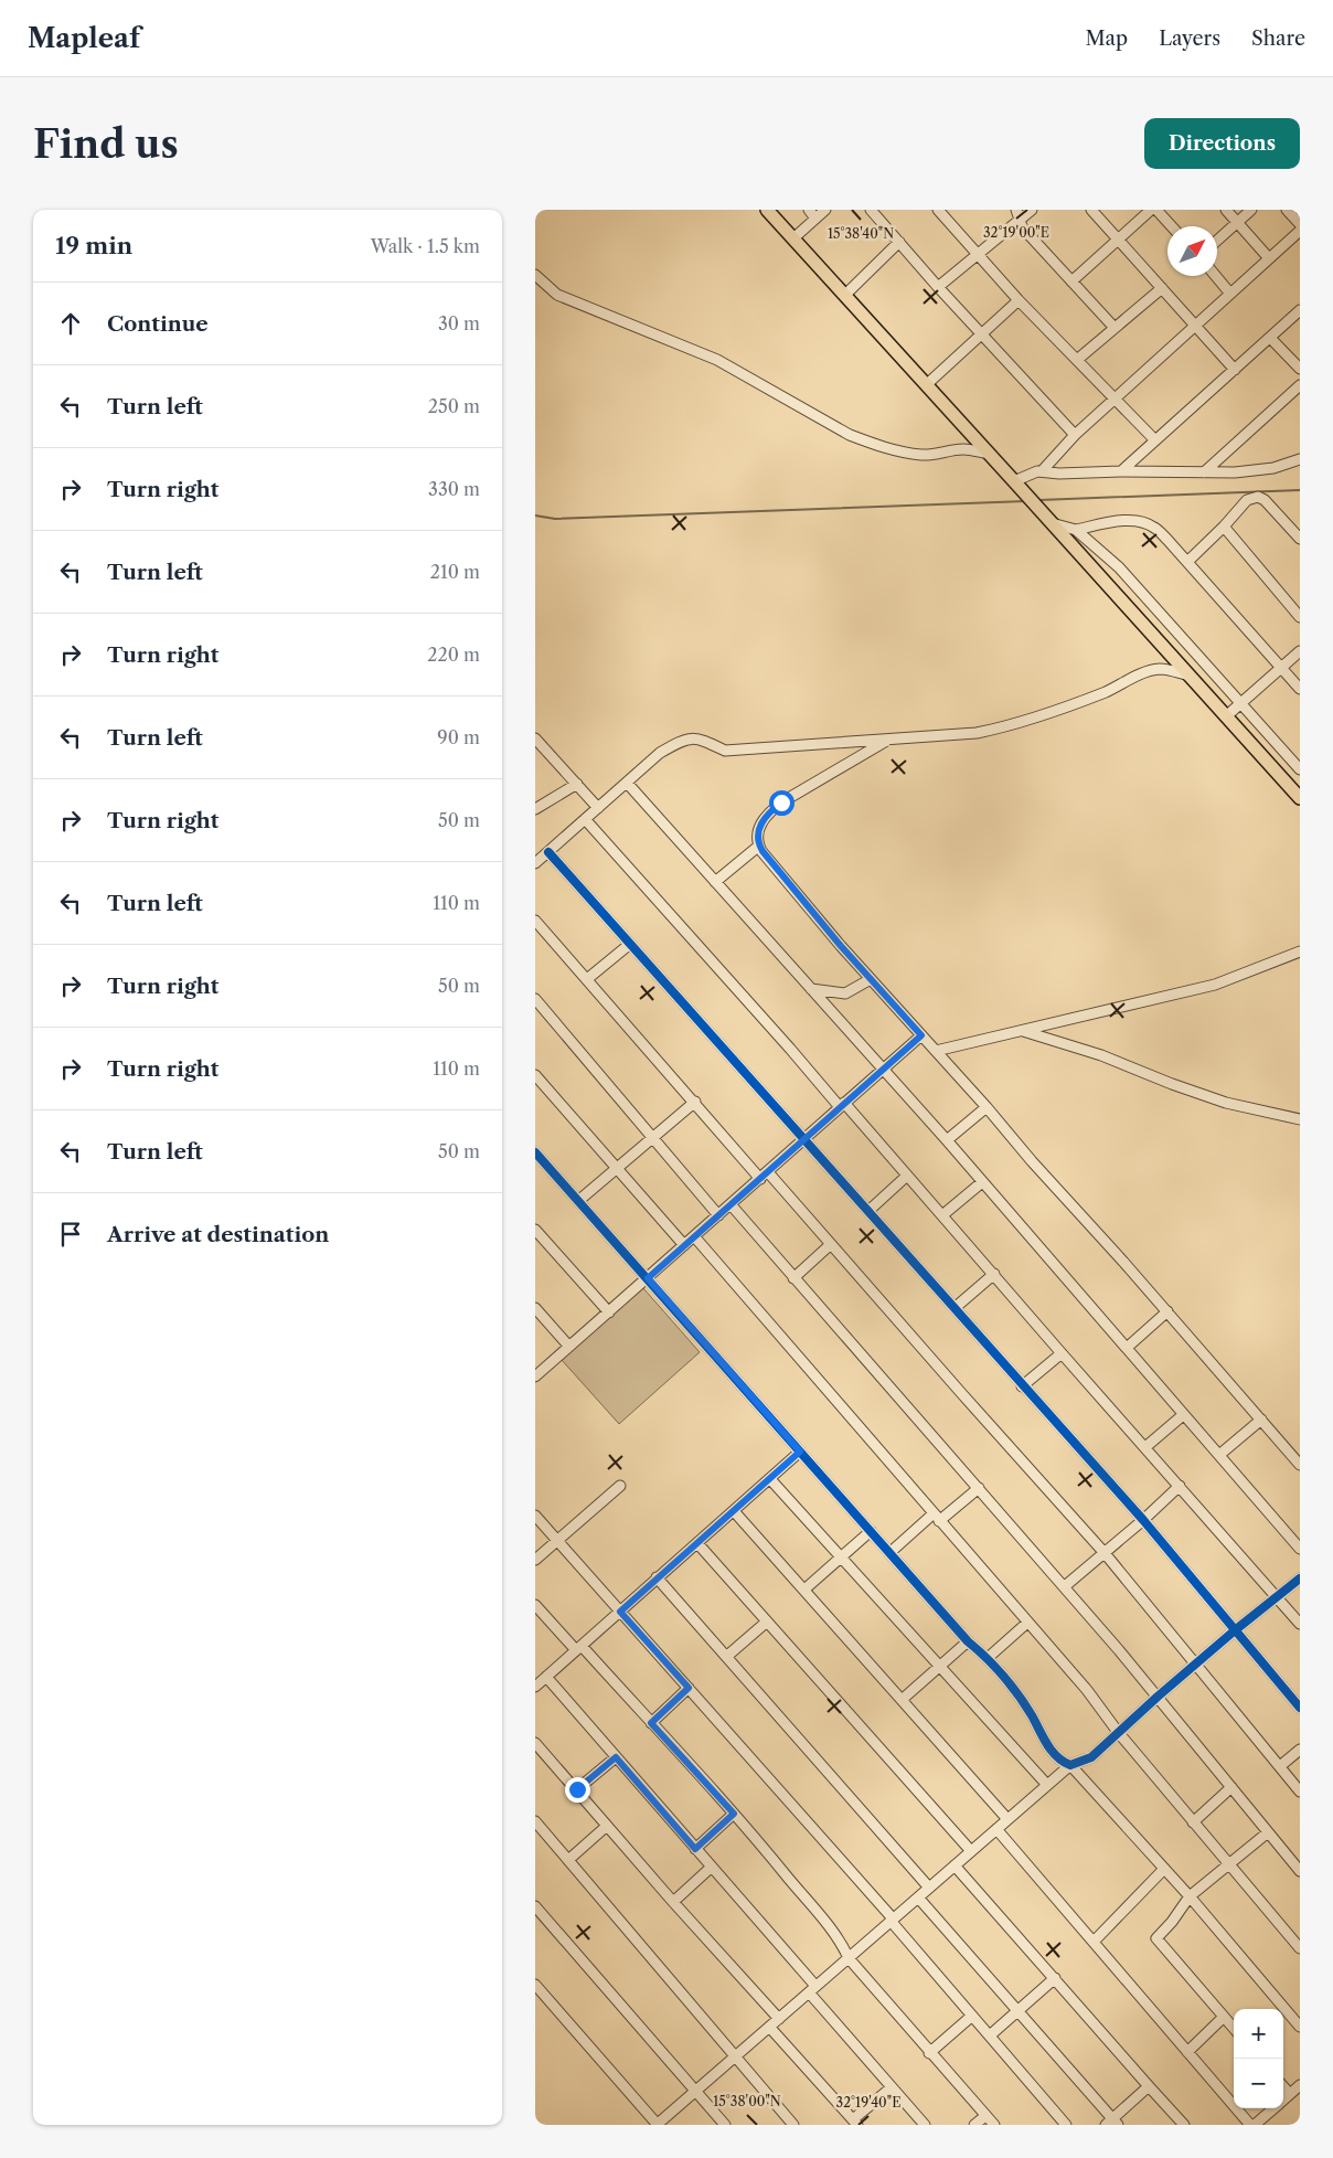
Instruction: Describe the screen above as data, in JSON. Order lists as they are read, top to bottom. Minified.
{"north":"top right","page":{"header":"Mapleaf","nav":["Map","Layers","Share"],"buttons":"Directions","title":"Find us","heading":["19 min","Walk · 1.5 km"],"list":[["Continue","30 m"],["Turn left","250 m"],["Turn right","330 m"],["Turn left","210 m"],["Turn right","220 m"],["Turn left","90 m"],["Turn right","50 m"],["Turn left","110 m"],["Turn right","50 m"],["Turn right","110 m"],["Turn left","50 m"],"Arrive at destination"],"map_buttons":["+","−"]},"coordinates":["32°19'00\"E","15°38'40\"N","15°38'00\"N","32°19'40\"E"]}
